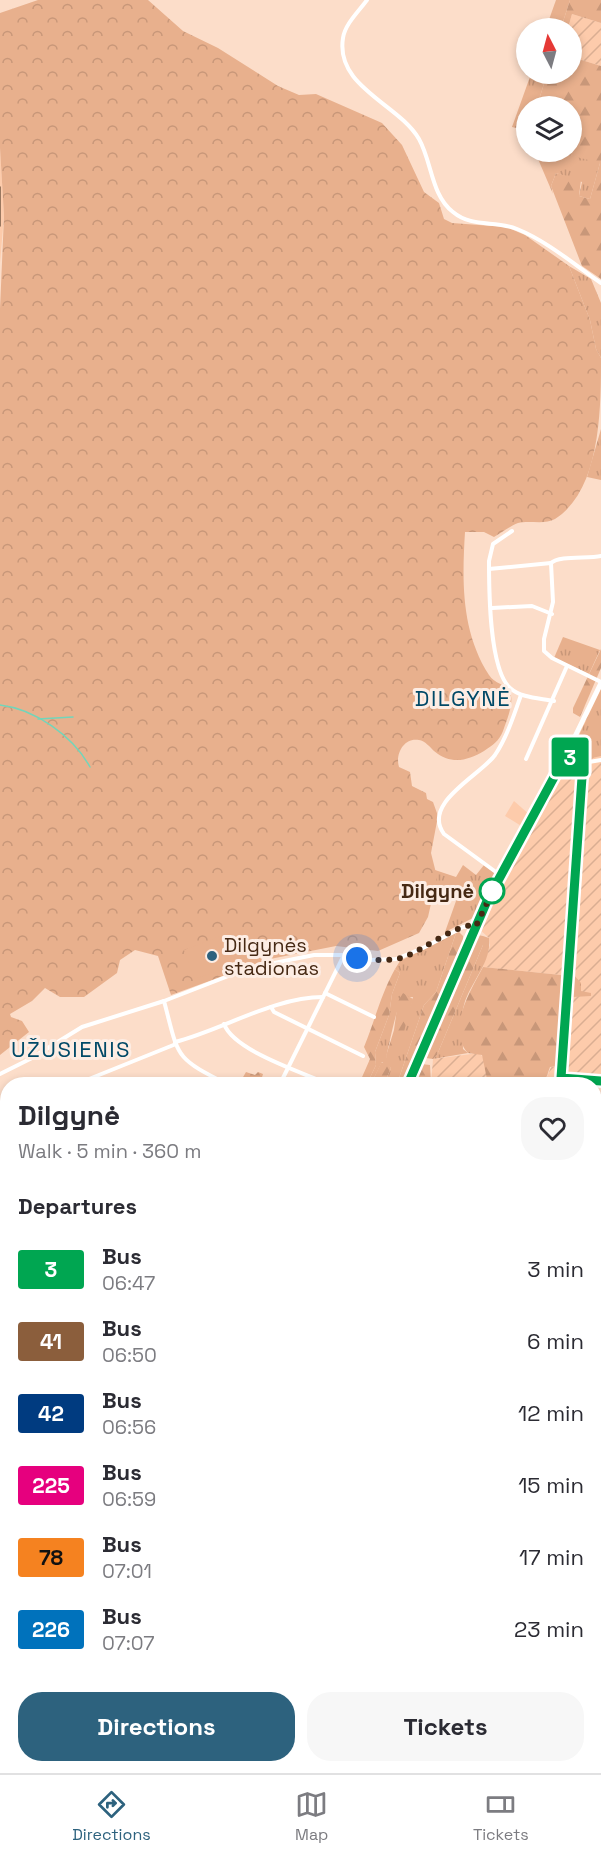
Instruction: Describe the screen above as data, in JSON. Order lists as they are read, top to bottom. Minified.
{"districts":["DILGYNĖ","UŽUSIENIS"],"places":["Dilgynė","Dilgynės stadionas"],"lines":["bus line 3"],"north":"top","page":{"on_map":"3","heading":[["Dilgynė","Walk · 5 min · 360 m"],"Departures"],"list":[{"mark":"3","name":"Bus","note":"06:47","value":"3 min"},{"mark":"41","name":"Bus","note":"06:50","value":"6 min"},{"mark":"42","name":"Bus","note":"06:56","value":"12 min"},{"mark":"225","name":"Bus","note":"06:59","value":"15 min"},{"mark":"78","name":"Bus","note":"07:01","value":"17 min"},{"mark":"226","name":"Bus","note":"07:07","value":"23 min"}],"buttons":["Directions","Tickets"],"tabs":["Directions","Map","Tickets"]}}
